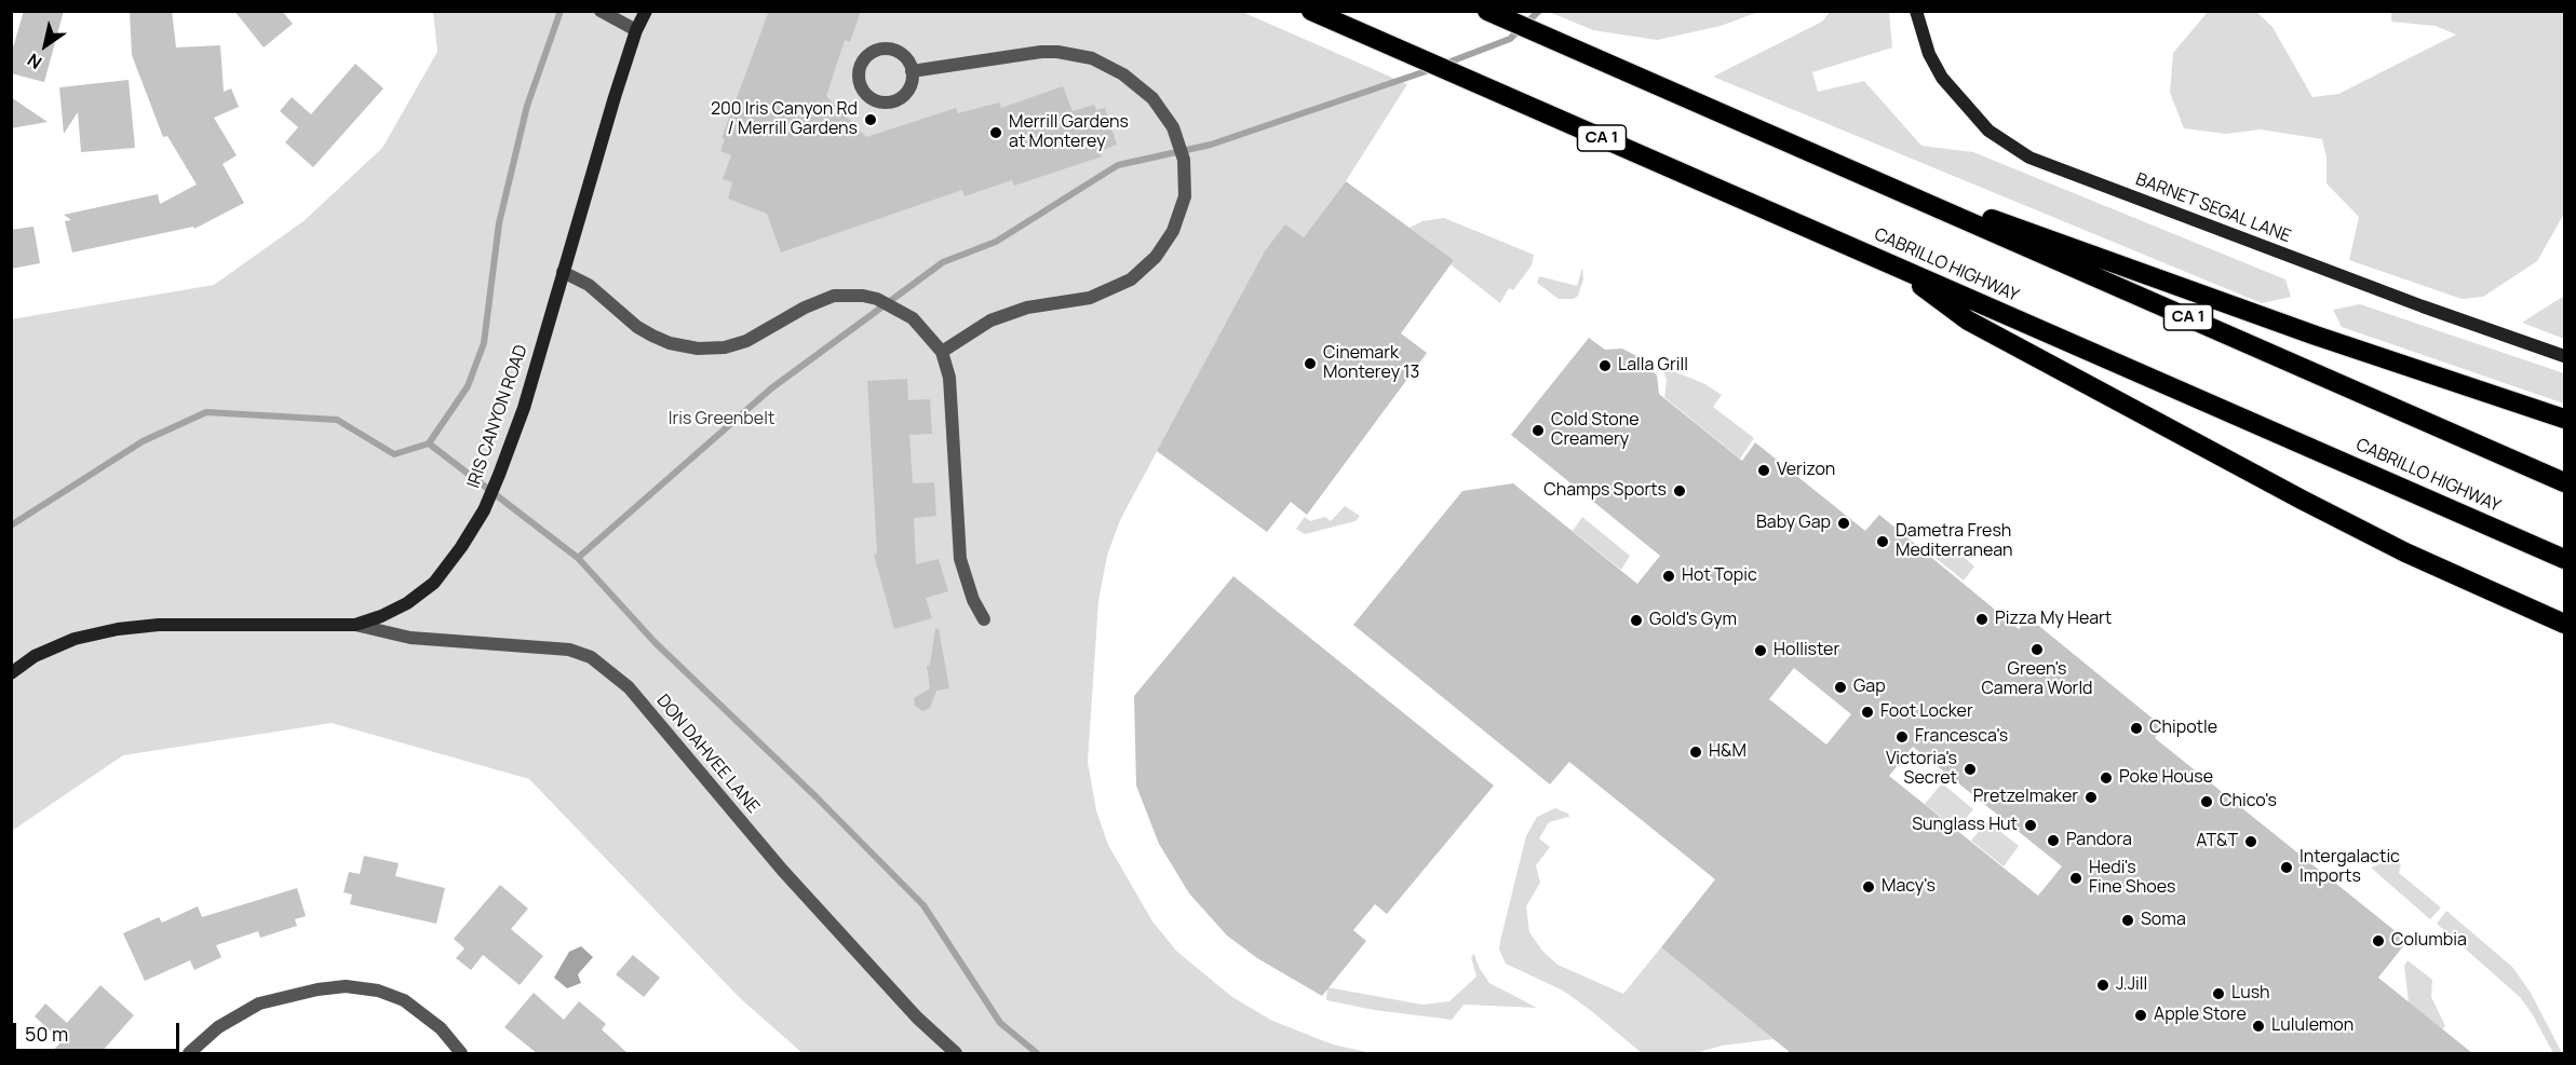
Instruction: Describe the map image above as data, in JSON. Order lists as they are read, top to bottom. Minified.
{"streets":{"highway":["CA 1","CABRILLO HIGHWAY"],"street":["BARNET SEGAL LANE","IRIS CANYON ROAD","DON DAHVEE LANE"]},"crossings":[["IRIS CANYON ROAD","DON DAHVEE LANE"]],"parks":["Iris Greenbelt"],"places":["200 Iris Canyon Rd / Merrill Gardens","Merrill Gardens at Monterey","Cinemark Monterey 13","Lalla Grill","Cold Stone Creamery","Verizon","Champs Sports","Baby Gap","Dametra Fresh Mediterranean","Hot Topic","Pizza My Heart","Gold's Gym","Green's Camera World","Hollister","Gap","Foot Locker","Chipotle","Francesca's","H&M","Victoria's Secret","Poke House","Pretzelmaker","Chico's","Sunglass Hut","Pandora","AT&T","Intergalactic Imports","Hedi's Fine Shoes","Macy's","Soma","Columbia","J.Jill","Lush","Apple Store","Lululemon"],"scale_bar":"50 m","north":"bottom left"}
